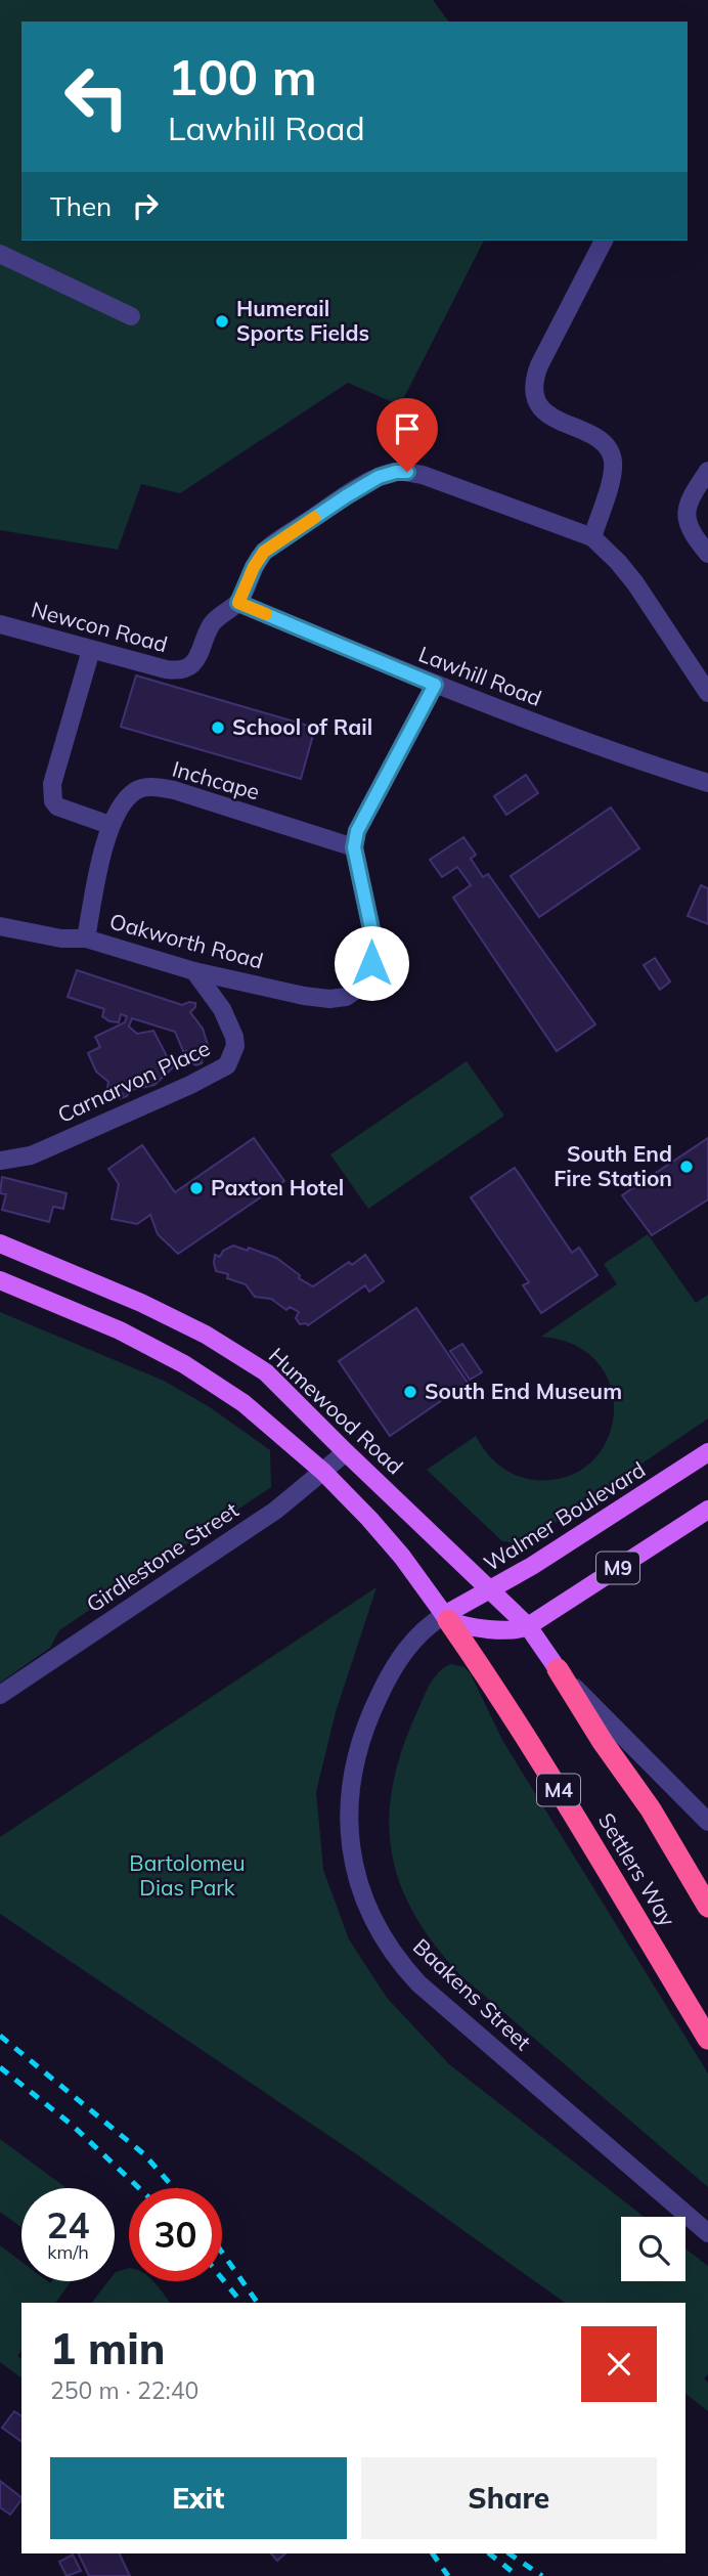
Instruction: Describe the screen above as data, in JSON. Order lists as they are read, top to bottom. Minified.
{"streets":{"highway":["M4","Settlers Way"],"main road":["Humewood Road","Walmer Boulevard","M9"],"street":["Newcon Road","Lawhill Road","Inchcape","Oakworth Road","Carnarvon Place","Girdlestone Street","Baakens Street"]},"crossings":[["Newcon Road","Lawhill Road"],["Inchcape","Oakworth Road"],["Oakworth Road","Carnarvon Place"],["Humewood Road","Walmer Boulevard"],["Humewood Road","Girdlestone Street"],["Humewood Road","M9"],["Humewood Road","Settlers Way"],["Walmer Boulevard","M9"],["Walmer Boulevard","M4"],["Walmer Boulevard","Settlers Way"],["Walmer Boulevard","Baakens Street"],["Girdlestone Street","M4"],["M9","M4"],["M9","Settlers Way"],["M9","Baakens Street"],["M4","Settlers Way"],["M4","Baakens Street"],["Settlers Way","Baakens Street"]],"parks":["Bartolomeu Dias Park"],"places":["Humerail Sports Fields","School of Rail","South End Fire Station","Paxton Hotel","South End Museum"],"page":{"turn":["100 m","Lawhill Road"],"then":"Then","speed":"24 km/h","limit":"30","heading":["1 min","250 m · 22:40"],"buttons":["Exit","Share"]}}
